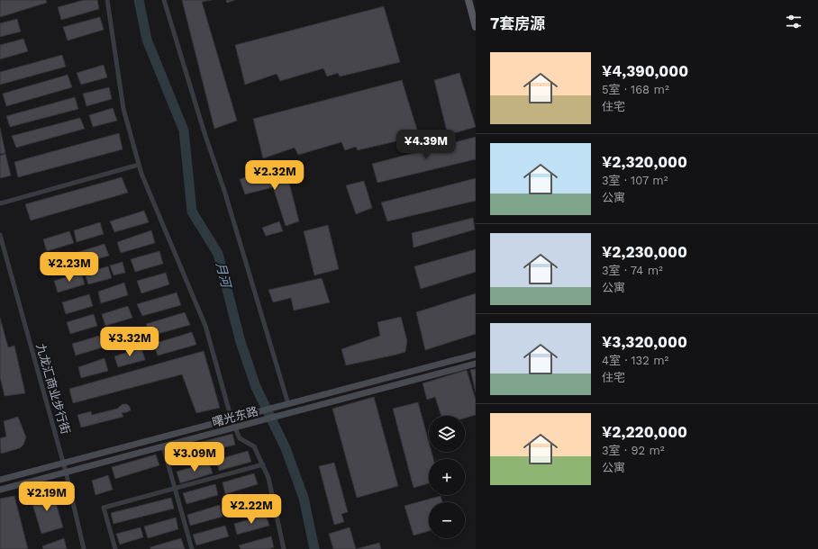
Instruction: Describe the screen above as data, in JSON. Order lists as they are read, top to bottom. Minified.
{"streets":{"main road":["曙光东路"],"street":["九龙汇商业步行街"]},"crossings":[["九龙汇商业步行街","曙光东路"]],"water":["月河"],"page":{"heading":"7套房源","list":[{"name":"¥4,390,000","note":"5室 · 168 m² · 住宅"},{"name":"¥2,320,000","note":"3室 · 107 m² · 公寓"},{"name":"¥2,230,000","note":"3室 · 74 m² · 公寓"},{"name":"¥3,320,000","note":"4室 · 132 m² · 住宅"},{"name":"¥2,220,000","note":"3室 · 92 m² · 公寓"}],"price":["¥4.39M","¥2.32M","¥2.23M","¥3.32M","¥3.09M","¥2.19M","¥2.22M"],"map_buttons":["+","−"]}}
